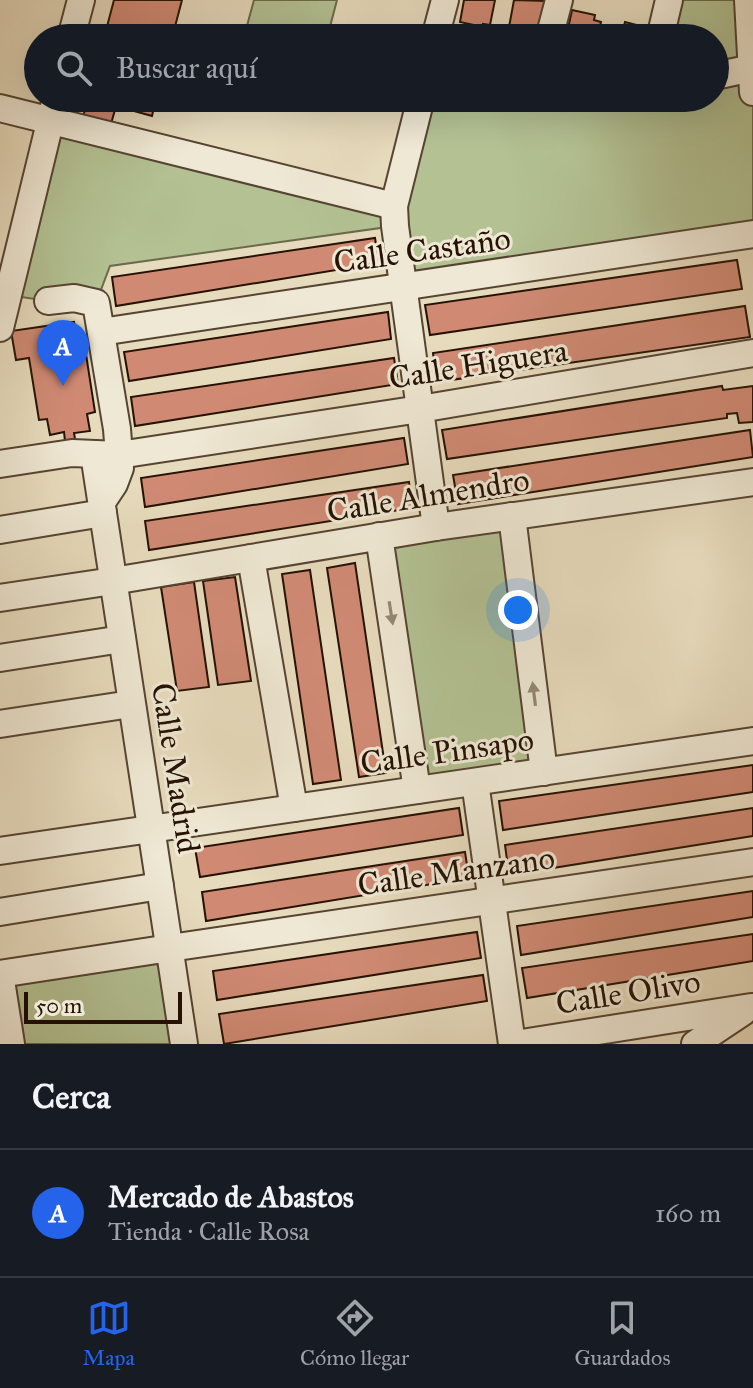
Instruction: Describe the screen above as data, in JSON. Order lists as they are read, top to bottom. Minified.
{"streets":{"street":["Calle Castaño","Calle Higuera","Calle Almendro","Calle Pinsapo","Calle Madrid","Calle Manzano","Calle Olivo"]},"crossings":[["Calle Almendro","Calle Madrid"],["Calle Pinsapo","Calle Madrid"],["Calle Madrid","Calle Manzano"]],"scale_bar":"50 m","page":{"search":"Buscar aquí","pins":"A","scale":"50 m","heading":"Cerca","list":[{"mark":"A","name":"Mercado de Abastos","note":"Tienda · Calle Rosa","value":"160 m"}],"nav":["Mapa","Cómo llegar","Guardados"]}}
